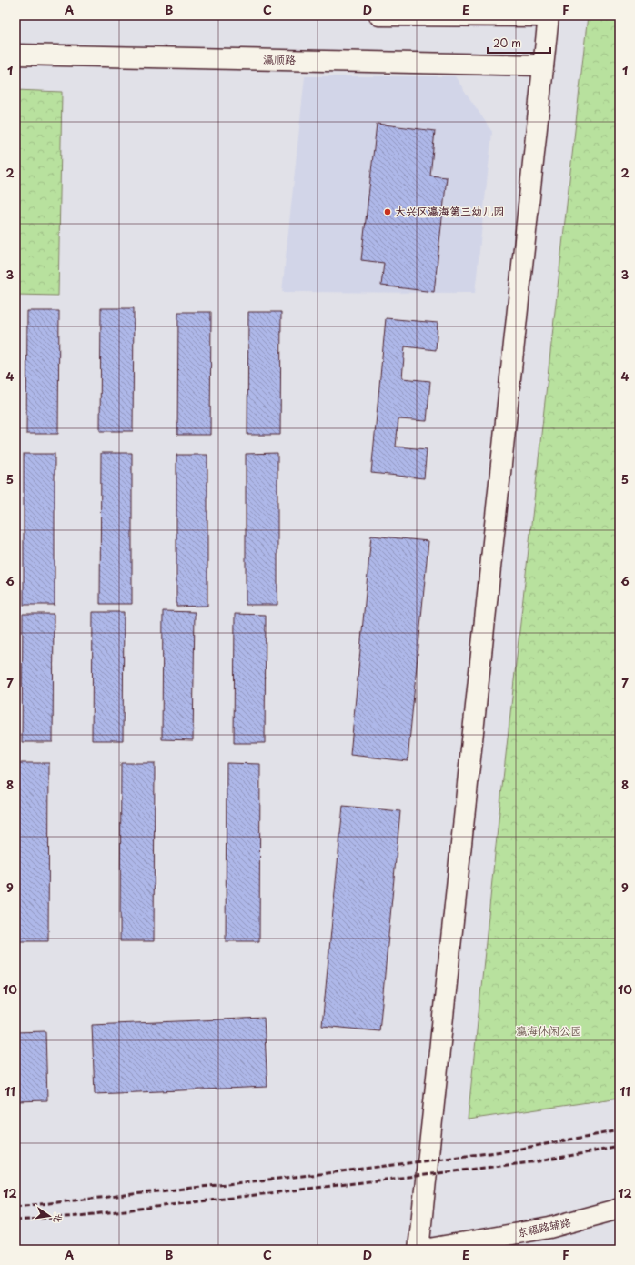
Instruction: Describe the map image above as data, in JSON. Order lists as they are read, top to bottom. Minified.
{"streets":{"street":["瀛顺路","京福路辅路"]},"parks":["瀛海休闲公园"],"places":["大兴区瀛海第三幼儿园"],"scale_bar":"20 m","north":"right","grid":{"columns":["A","B","C","D","E","F"],"rows":["1","2","3","4","5","6","7","8","9","10","11","12"]}}
